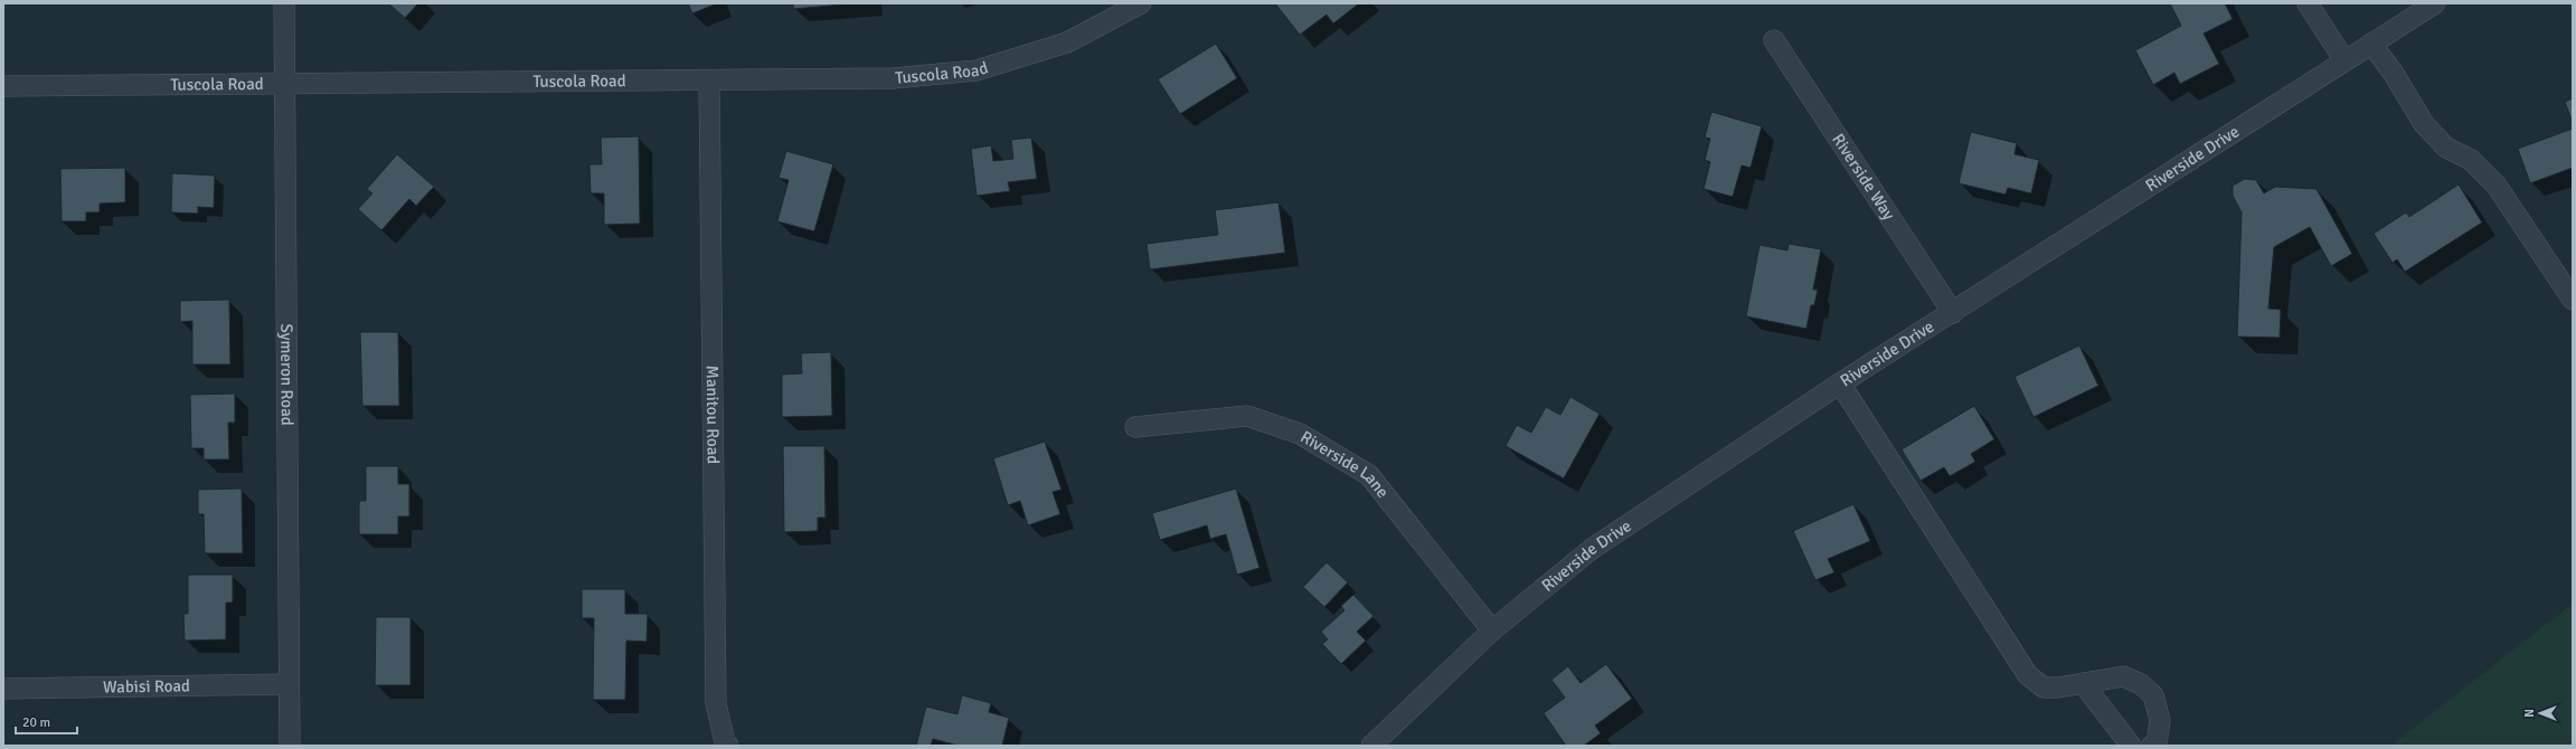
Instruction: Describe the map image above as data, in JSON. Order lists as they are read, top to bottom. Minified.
{"streets":{"street":["Tuscola Road","Riverside Drive","Riverside Way","Symeron Road","Manitou Road","Riverside Lane","Wabisi Road"]},"crossings":[["Tuscola Road","Symeron Road"],["Tuscola Road","Manitou Road"],["Riverside Drive","Riverside Way"],["Riverside Drive","Riverside Lane"],["Symeron Road","Wabisi Road"]],"scale_bar":"20 m","north":"left"}
